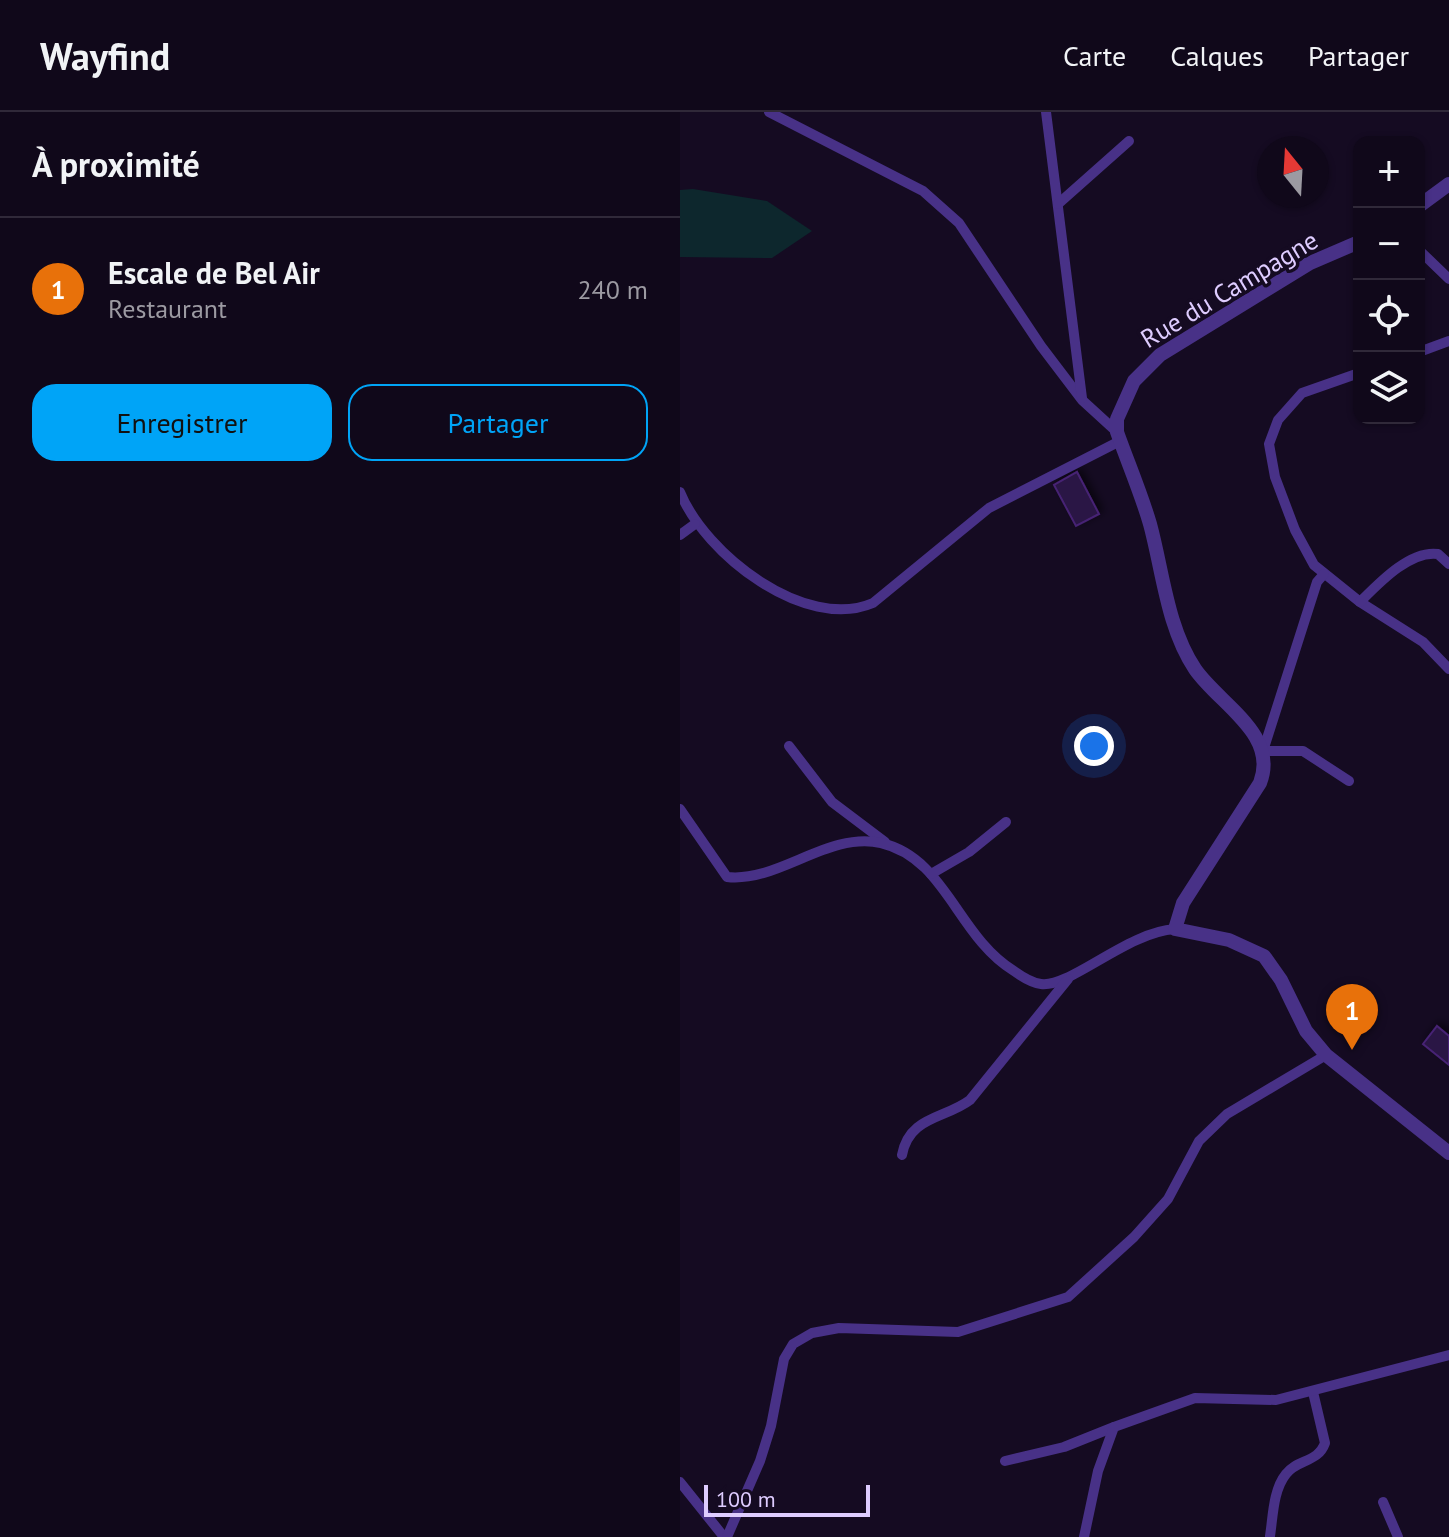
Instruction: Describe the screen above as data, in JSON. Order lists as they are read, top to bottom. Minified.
{"streets":{"street":["Rue du Campagne"]},"scale_bar":"100 m","north":"top","page":{"header":"Wayfind","nav":["Carte","Calques","Partager"],"heading":"À proximité","map_buttons":["+","−"],"list":[{"mark":"1","name":"Escale de Bel Air","note":"Restaurant","value":"240 m"}],"buttons":["Enregistrer","Partager"],"pins":"1","scale":"100 m"}}
